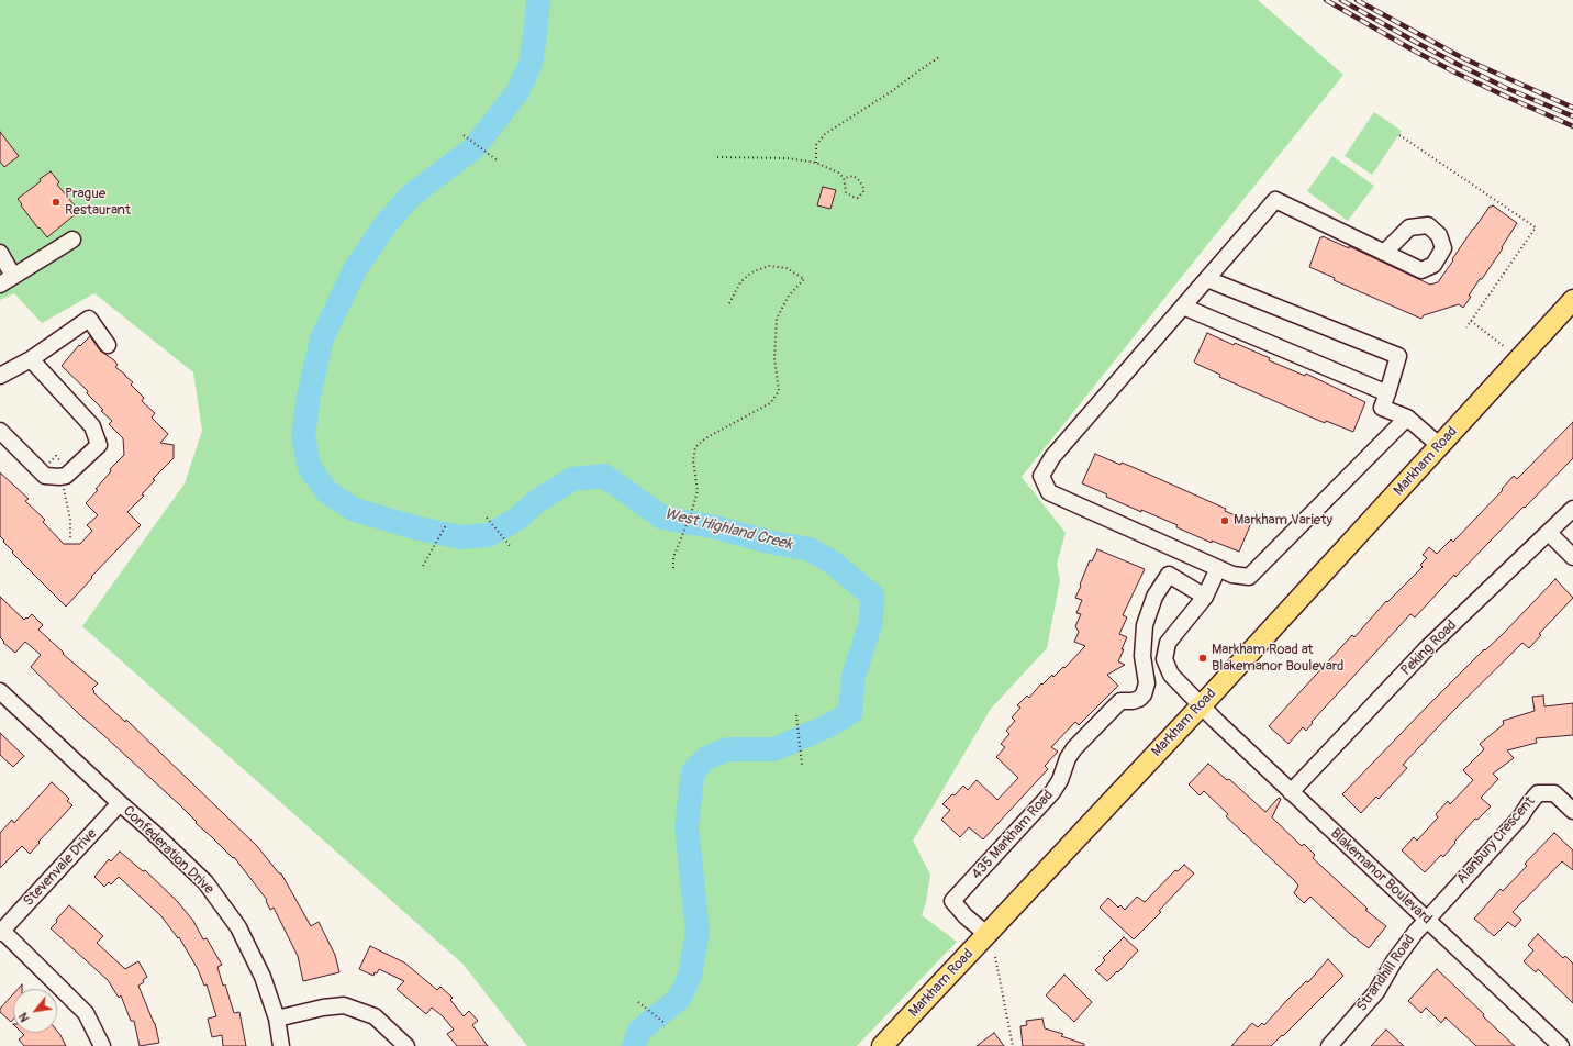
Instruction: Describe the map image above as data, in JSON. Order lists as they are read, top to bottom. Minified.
{"streets":{"main road":["Markham Road"],"street":["Peking Road","435 Markham Road","Alanbury Crescent","Confederation Drive","Stevenvale Drive","Blakemanor Boulevard","Strandhill Road"]},"crossings":[["Markham Road","435 Markham Road"],["Markham Road","Blakemanor Boulevard"],["Peking Road","Blakemanor Boulevard"],["Alanbury Crescent","Blakemanor Boulevard"],["Alanbury Crescent","Strandhill Road"],["Confederation Drive","Stevenvale Drive"],["Blakemanor Boulevard","Strandhill Road"]],"water":["West Highland Creek"],"places":["Prague Restaurant","Markham Variety","Markham Road at Blakemanor Boulevard"],"north":"bottom left"}
